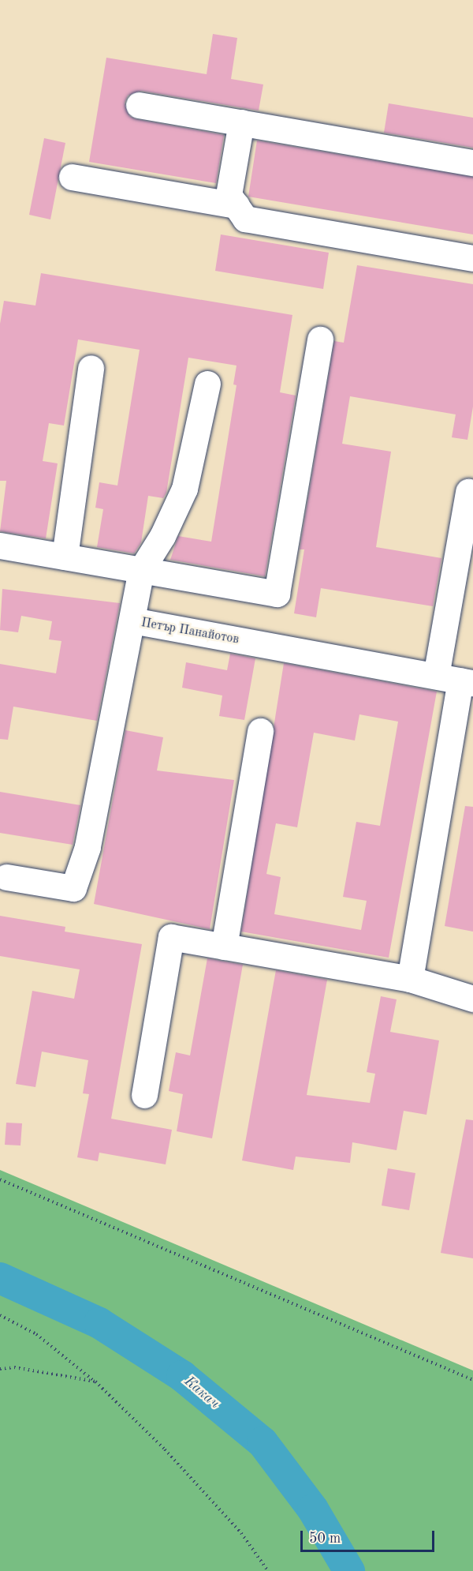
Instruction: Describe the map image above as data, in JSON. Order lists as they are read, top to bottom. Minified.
{"streets":{"street":["Петър Панайотов"]},"water":["Какач"],"scale_bar":"50 m"}
